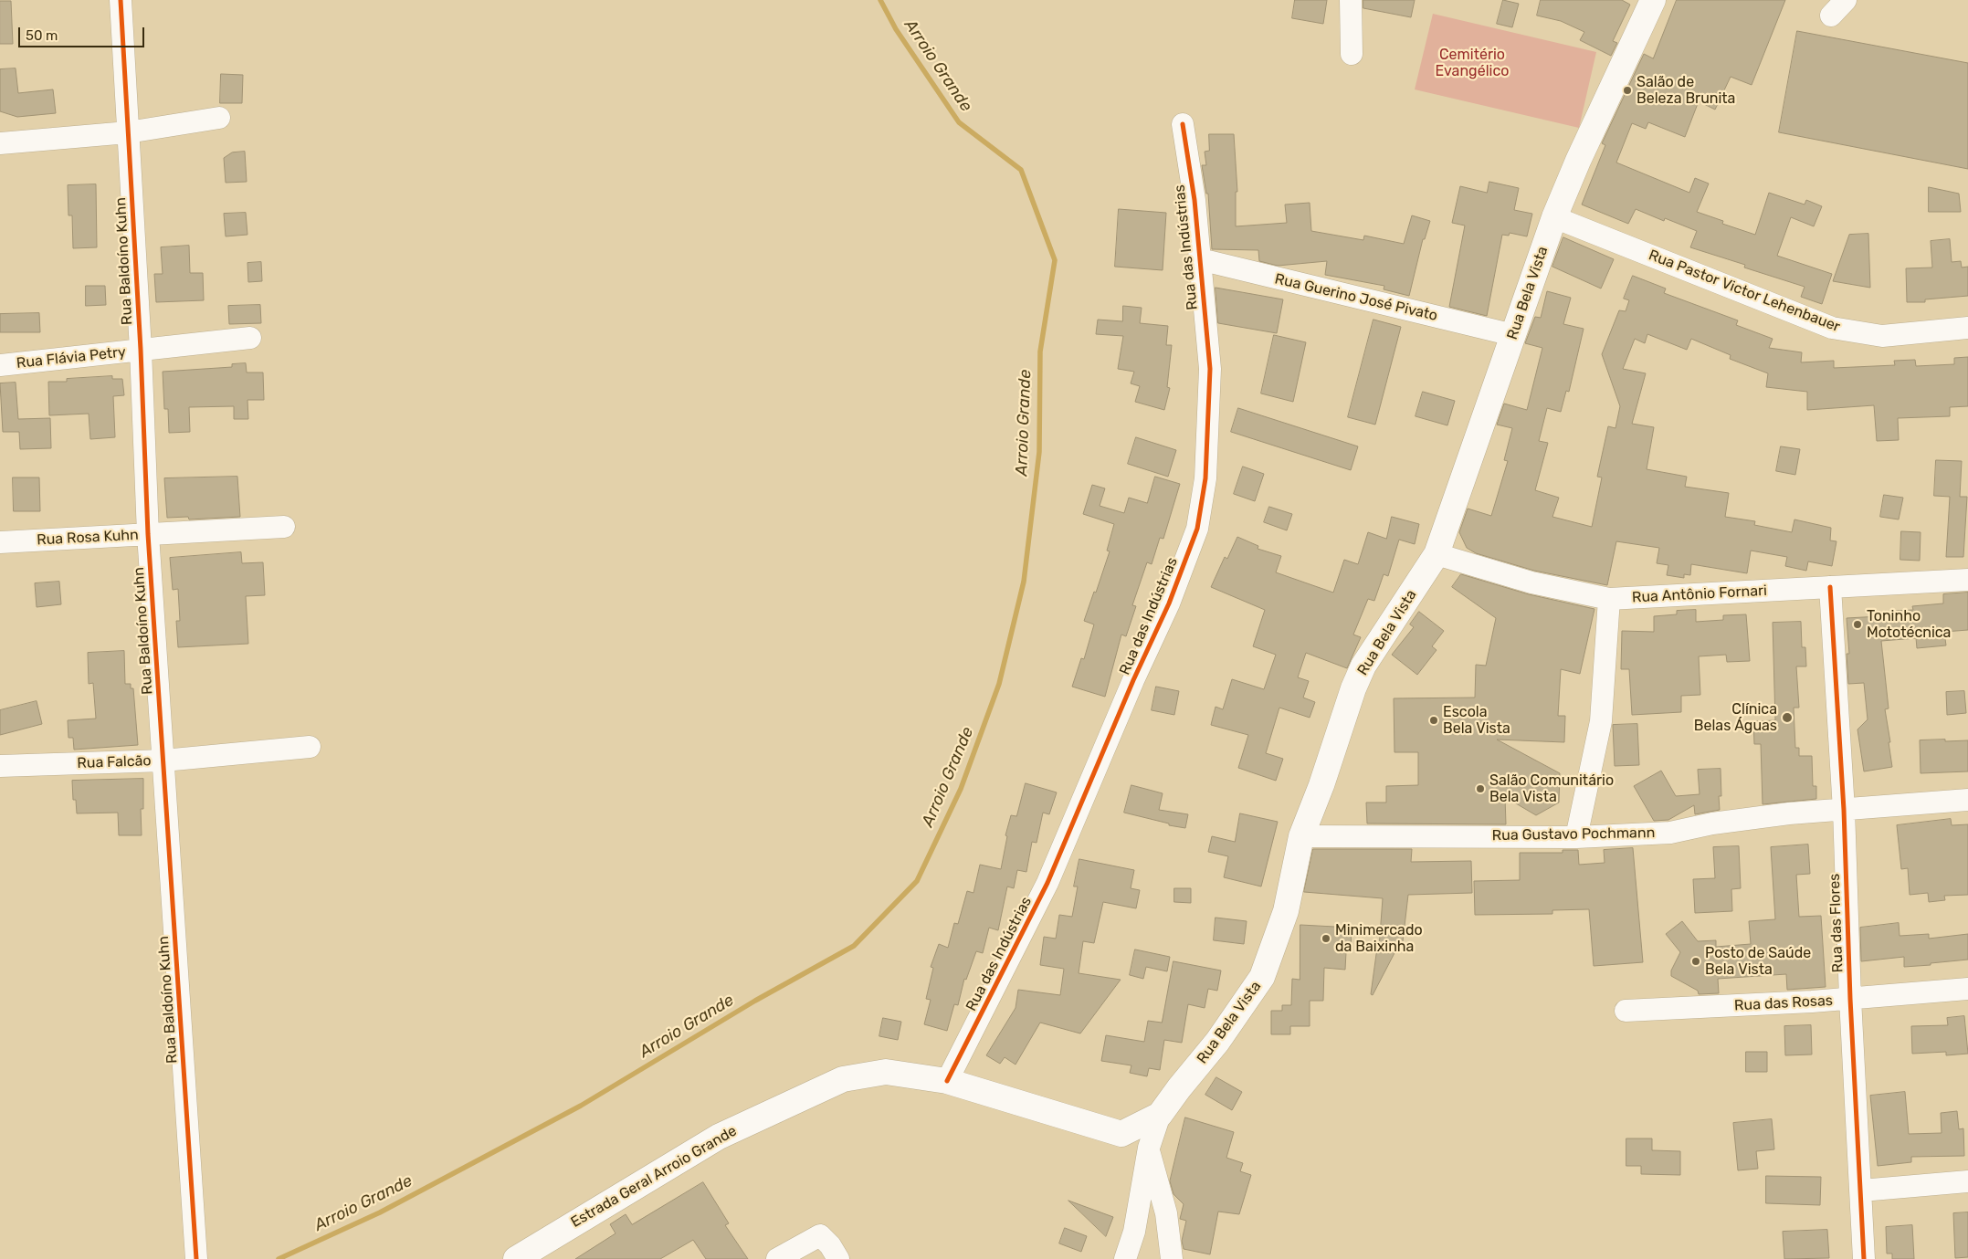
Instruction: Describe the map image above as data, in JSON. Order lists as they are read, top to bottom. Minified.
{"streets":{"main road":["Rua Bela Vista","Estrada Geral Arroio Grande"],"street":["Rua das Indústrias","Rua Baldoíno Kuhn","Rua Pastor Victor Lehenbauer","Rua Guerino José Pivato","Rua Flávia Petry","Rua Rosa Kuhn","Rua Antônio Fornari","Rua Falcão","Rua Gustavo Pochmann","Rua das Flores","Rua das Rosas"]},"crossings":[["Rua das Indústrias","Rua Guerino José Pivato"],["Rua das Indústrias","Estrada Geral Arroio Grande"],["Rua Baldoíno Kuhn","Rua Flávia Petry"],["Rua Baldoíno Kuhn","Rua Rosa Kuhn"],["Rua Baldoíno Kuhn","Rua Falcão"],["Rua Pastor Victor Lehenbauer","Rua Bela Vista"],["Rua Bela Vista","Rua Guerino José Pivato"],["Rua Bela Vista","Rua Antônio Fornari"],["Rua Bela Vista","Rua Gustavo Pochmann"],["Rua Bela Vista","Estrada Geral Arroio Grande"],["Rua Antônio Fornari","Rua das Flores"],["Rua Gustavo Pochmann","Rua das Flores"],["Rua das Flores","Rua das Rosas"]],"water":["Arroio Grande"],"parks":["Cemitério Evangélico"],"places":["Salão de Beleza Brunita","Toninho Mototécnica","Clínica Belas Águas","Escola Bela Vista","Salão Comunitário Bela Vista","Minimercado da Baixinha","Posto de Saúde Bela Vista"],"scale_bar":"50 m"}
